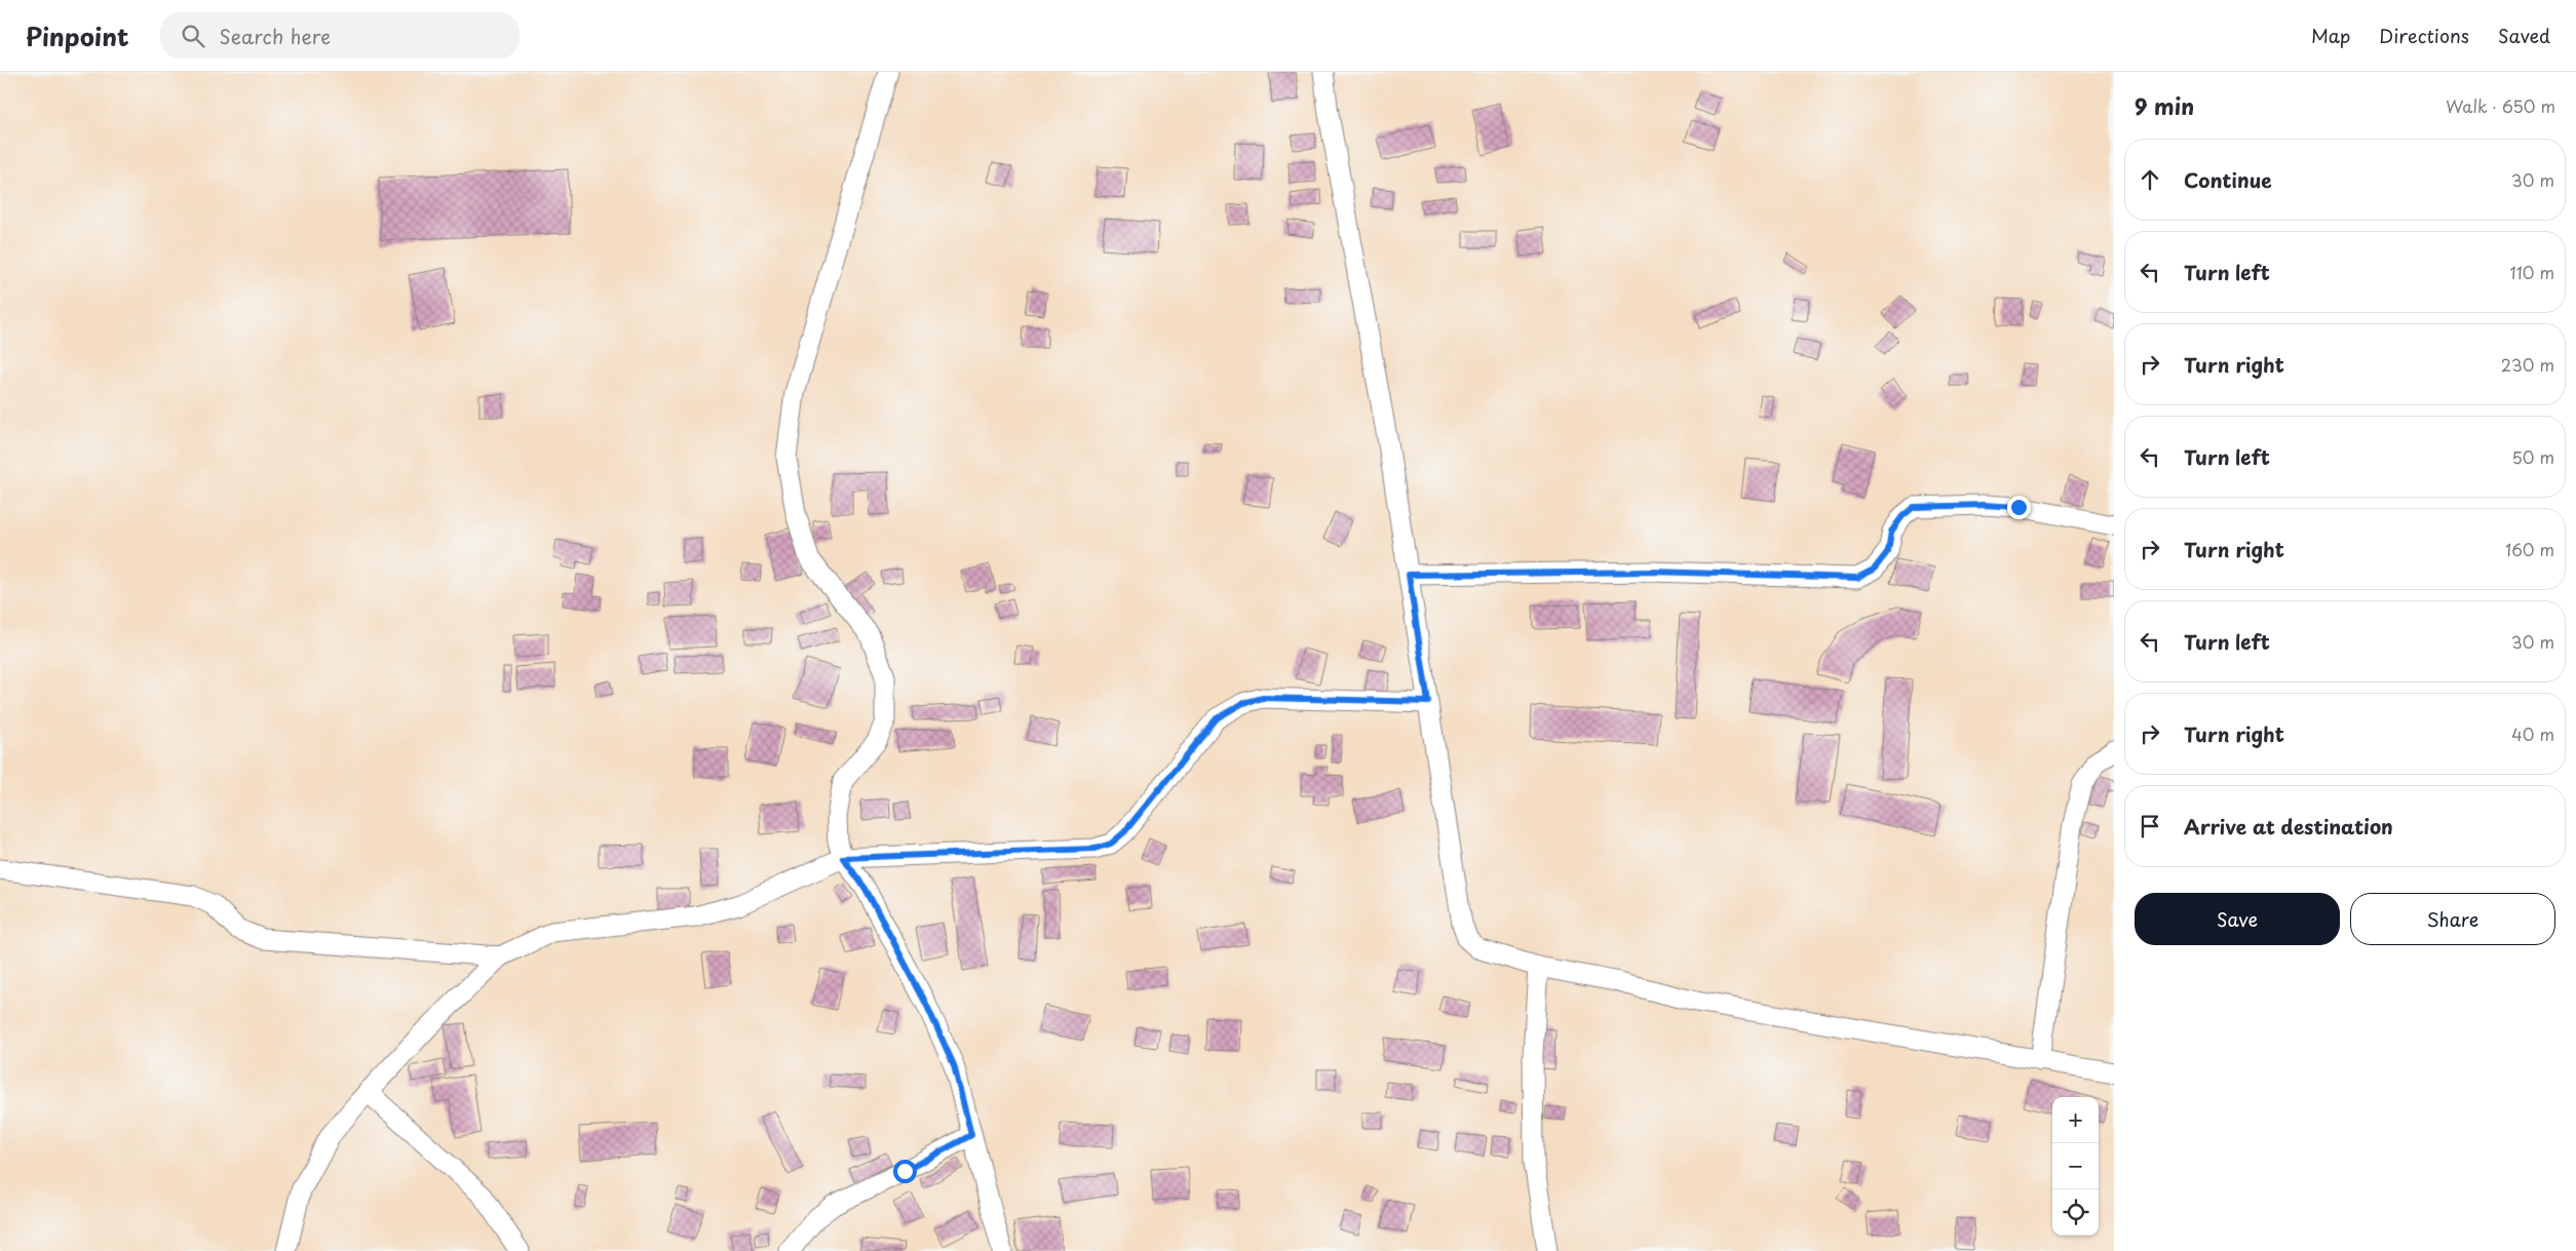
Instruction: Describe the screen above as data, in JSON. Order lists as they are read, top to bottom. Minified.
{"page":{"header":"Pinpoint","search":"Search here","nav":["Map","Directions","Saved"],"heading":["9 min","Walk · 650 m"],"list":[["Continue","30 m"],["Turn left","110 m"],["Turn right","230 m"],["Turn left","50 m"],["Turn right","160 m"],["Turn left","30 m"],["Turn right","40 m"],"Arrive at destination"],"buttons":["Save","Share"],"map_buttons":["+","−"]}}
